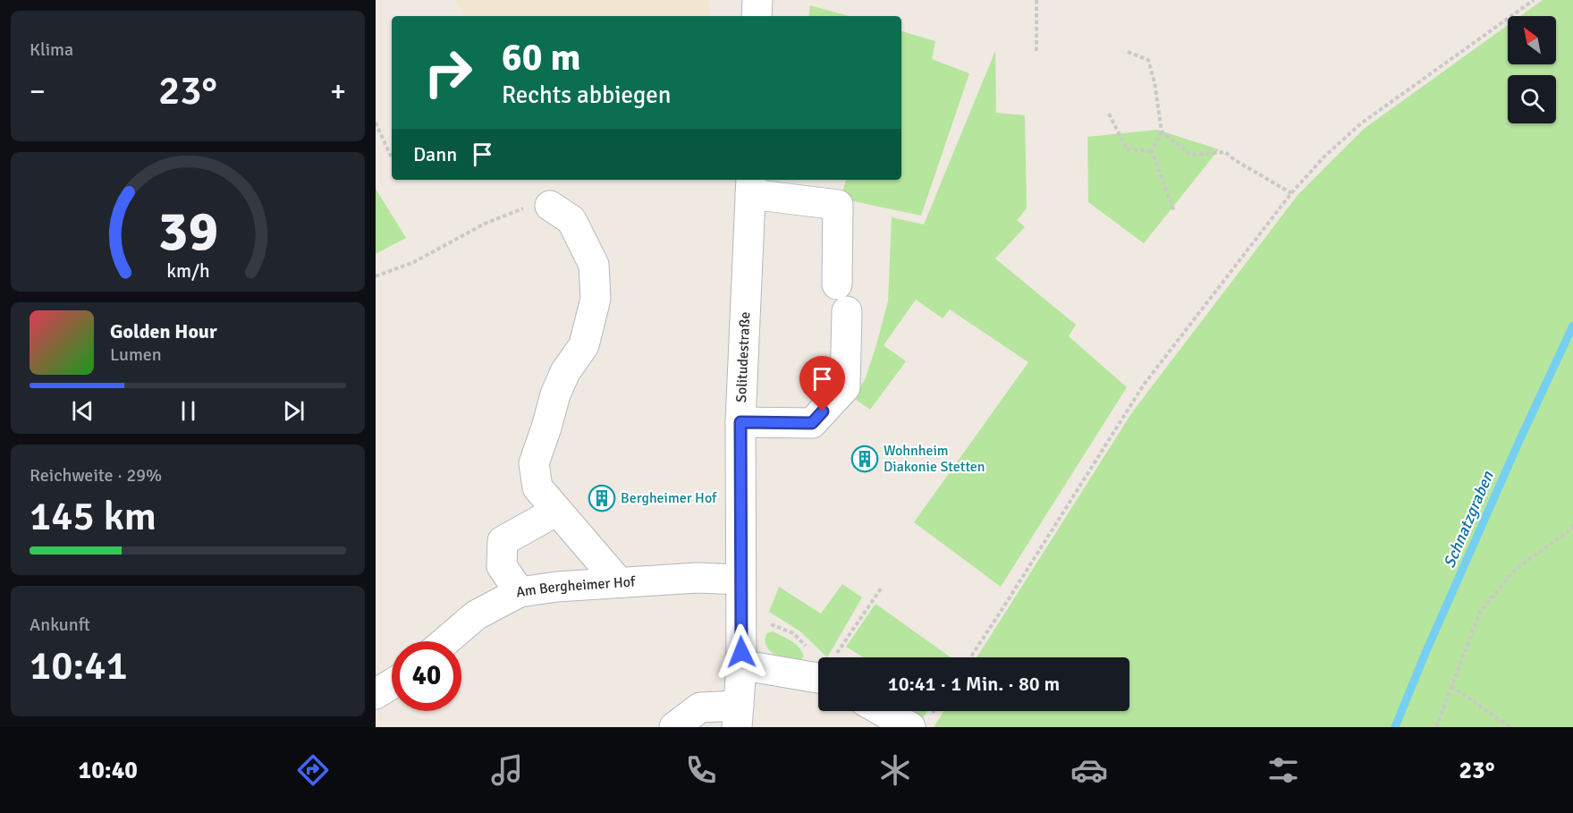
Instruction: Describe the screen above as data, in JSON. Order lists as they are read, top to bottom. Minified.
{"streets":{"street":["Solitudestraße","Am Bergheimer Hof"]},"crossings":[["Solitudestraße","Am Bergheimer Hof"]],"water":["Schnatzgraben"],"places":{"building":["Wohnheim Diakonie Stetten","Bergheimer Hof"]},"north":"top left","page":{"tile":["Klima",["Reichweite · 29%","145 km"],["Ankunft","10:41"]],"turn":["60 m","Rechts abbiegen"],"heat":["−","23°","+"],"then":"Dann","song":["Golden Hour","Lumen"],"limit":"40","trip":"10:41 · 1 Min. · 80 m","tabs":["10:40","23°"],"gauge":["39","km/h"]}}
